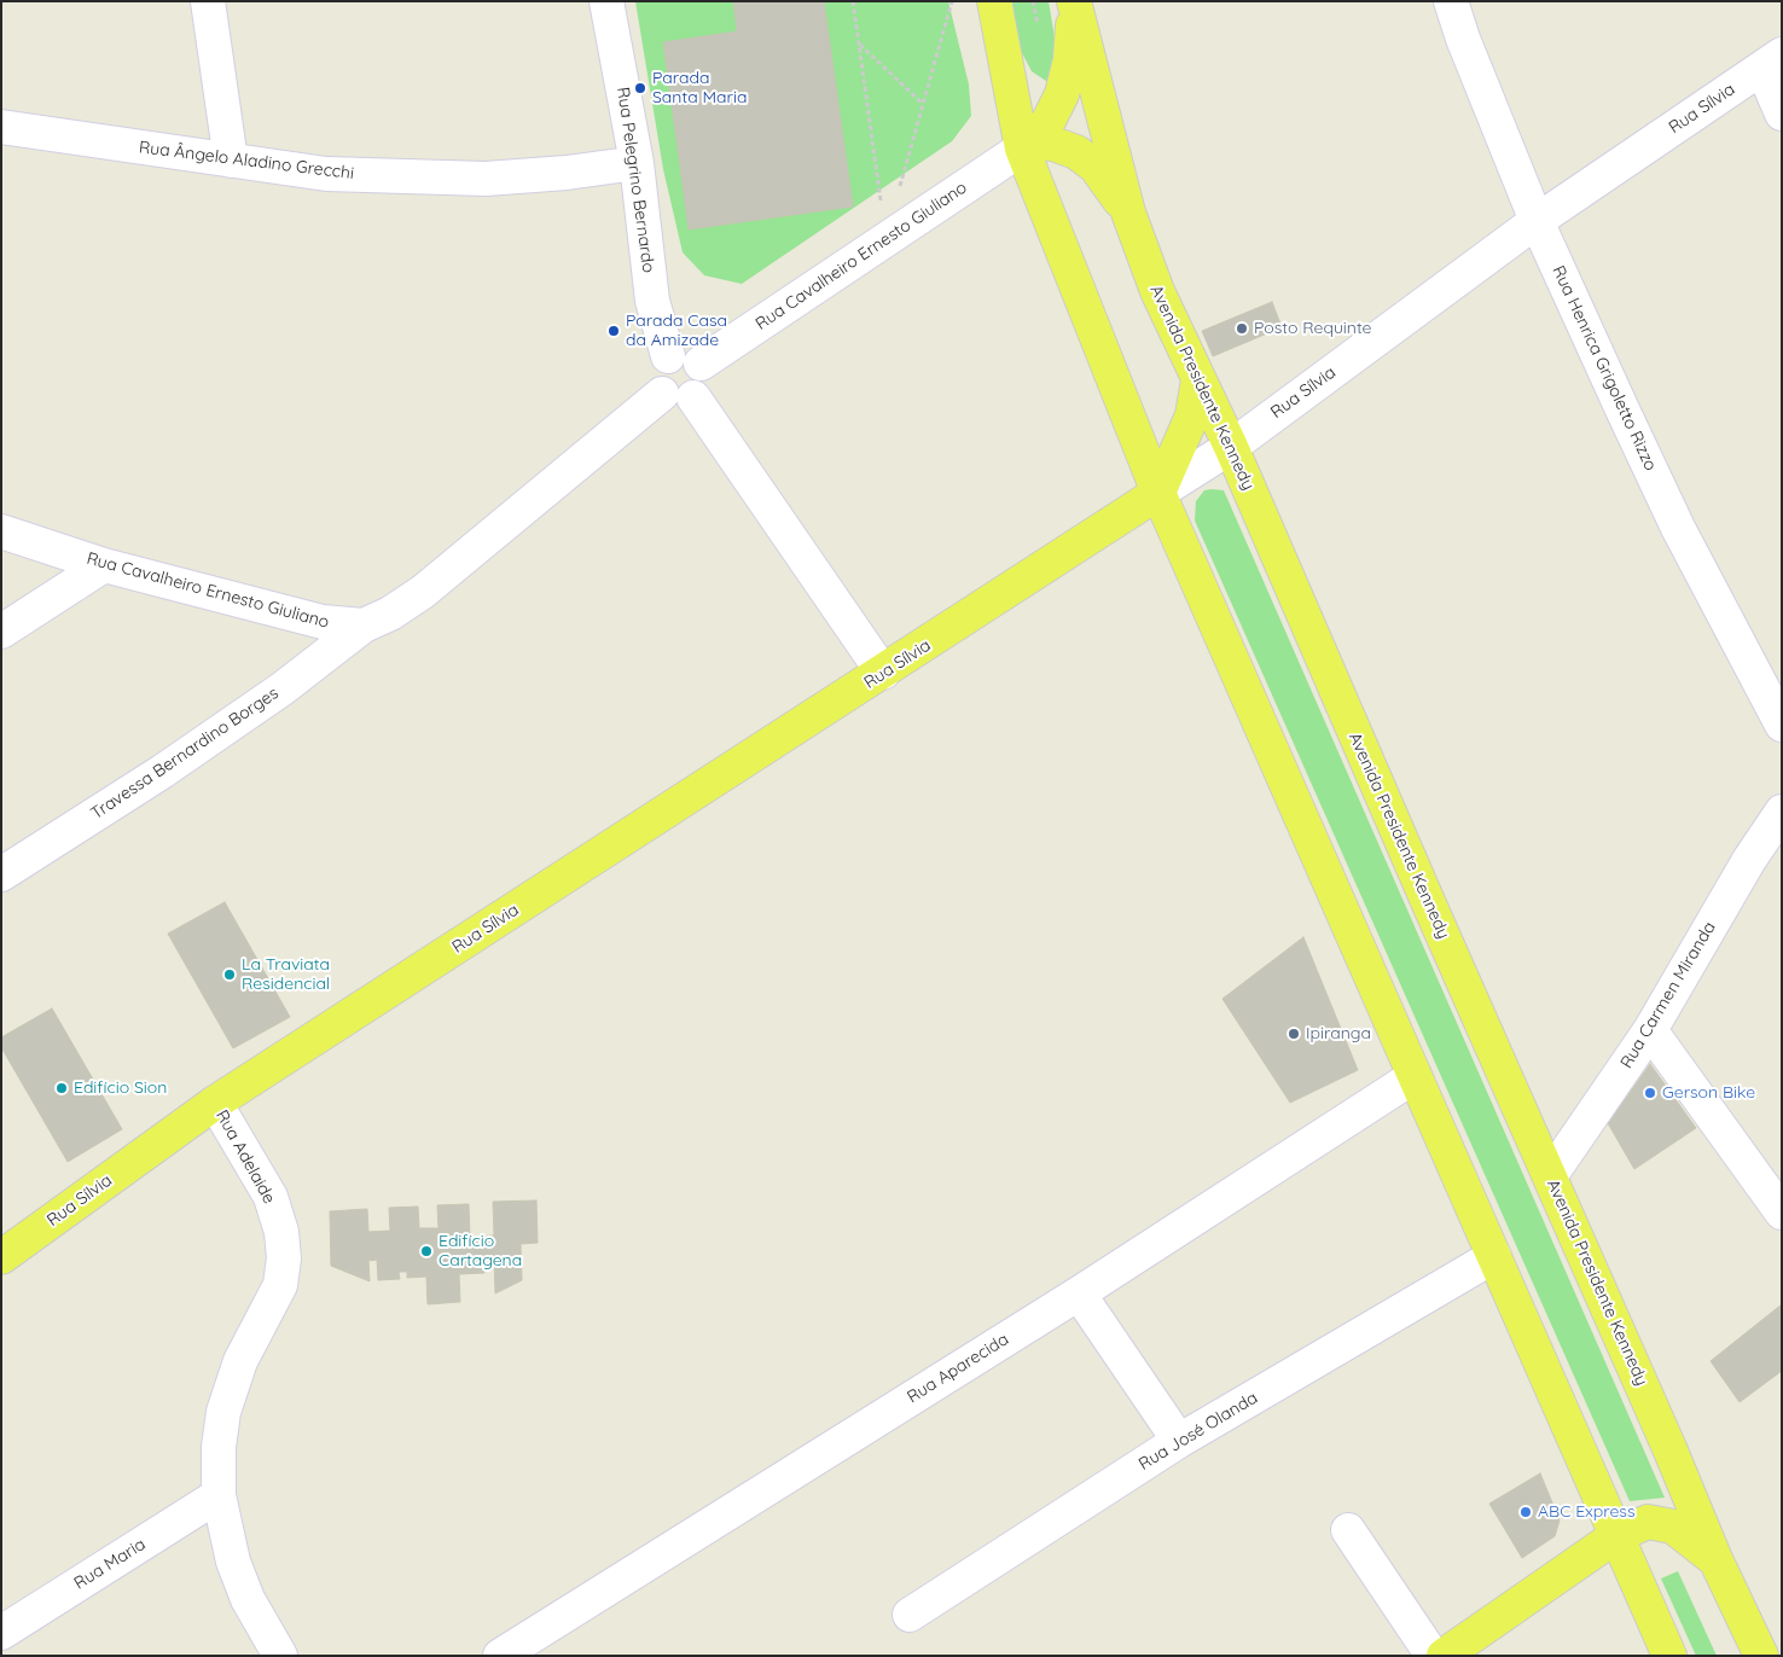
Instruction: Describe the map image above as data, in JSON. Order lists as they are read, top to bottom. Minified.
{"streets":{"main road":["Rua Sílvia","Avenida Presidente Kennedy"],"street":["Rua Ângelo Aladino Grecchi","Rua Pelegrino Bernardo","Rua Cavalheiro Ernesto Giuliano","Rua Henrica Grigoletto Rizzo","Travessa Bernardino Borges","Rua Carmen Miranda","Rua Adelaide","Rua Aparecida","Rua José Olanda","Rua Maria"]},"crossings":[["Rua Sílvia","Rua Henrica Grigoletto Rizzo"],["Rua Sílvia","Avenida Presidente Kennedy"],["Rua Sílvia","Rua Adelaide"],["Rua Ângelo Aladino Grecchi","Rua Pelegrino Bernardo"],["Rua Pelegrino Bernardo","Rua Cavalheiro Ernesto Giuliano"],["Rua Cavalheiro Ernesto Giuliano","Travessa Bernardino Borges"],["Avenida Presidente Kennedy","Rua Carmen Miranda"],["Rua Adelaide","Rua Maria"]],"places":["Parada Santa Maria","Posto Requinte","Parada Casa da Amizade","La Traviata Residencial","Ipiranga","Edifício Sion","Gerson Bike","Edifício Cartagena","ABC Express"]}
